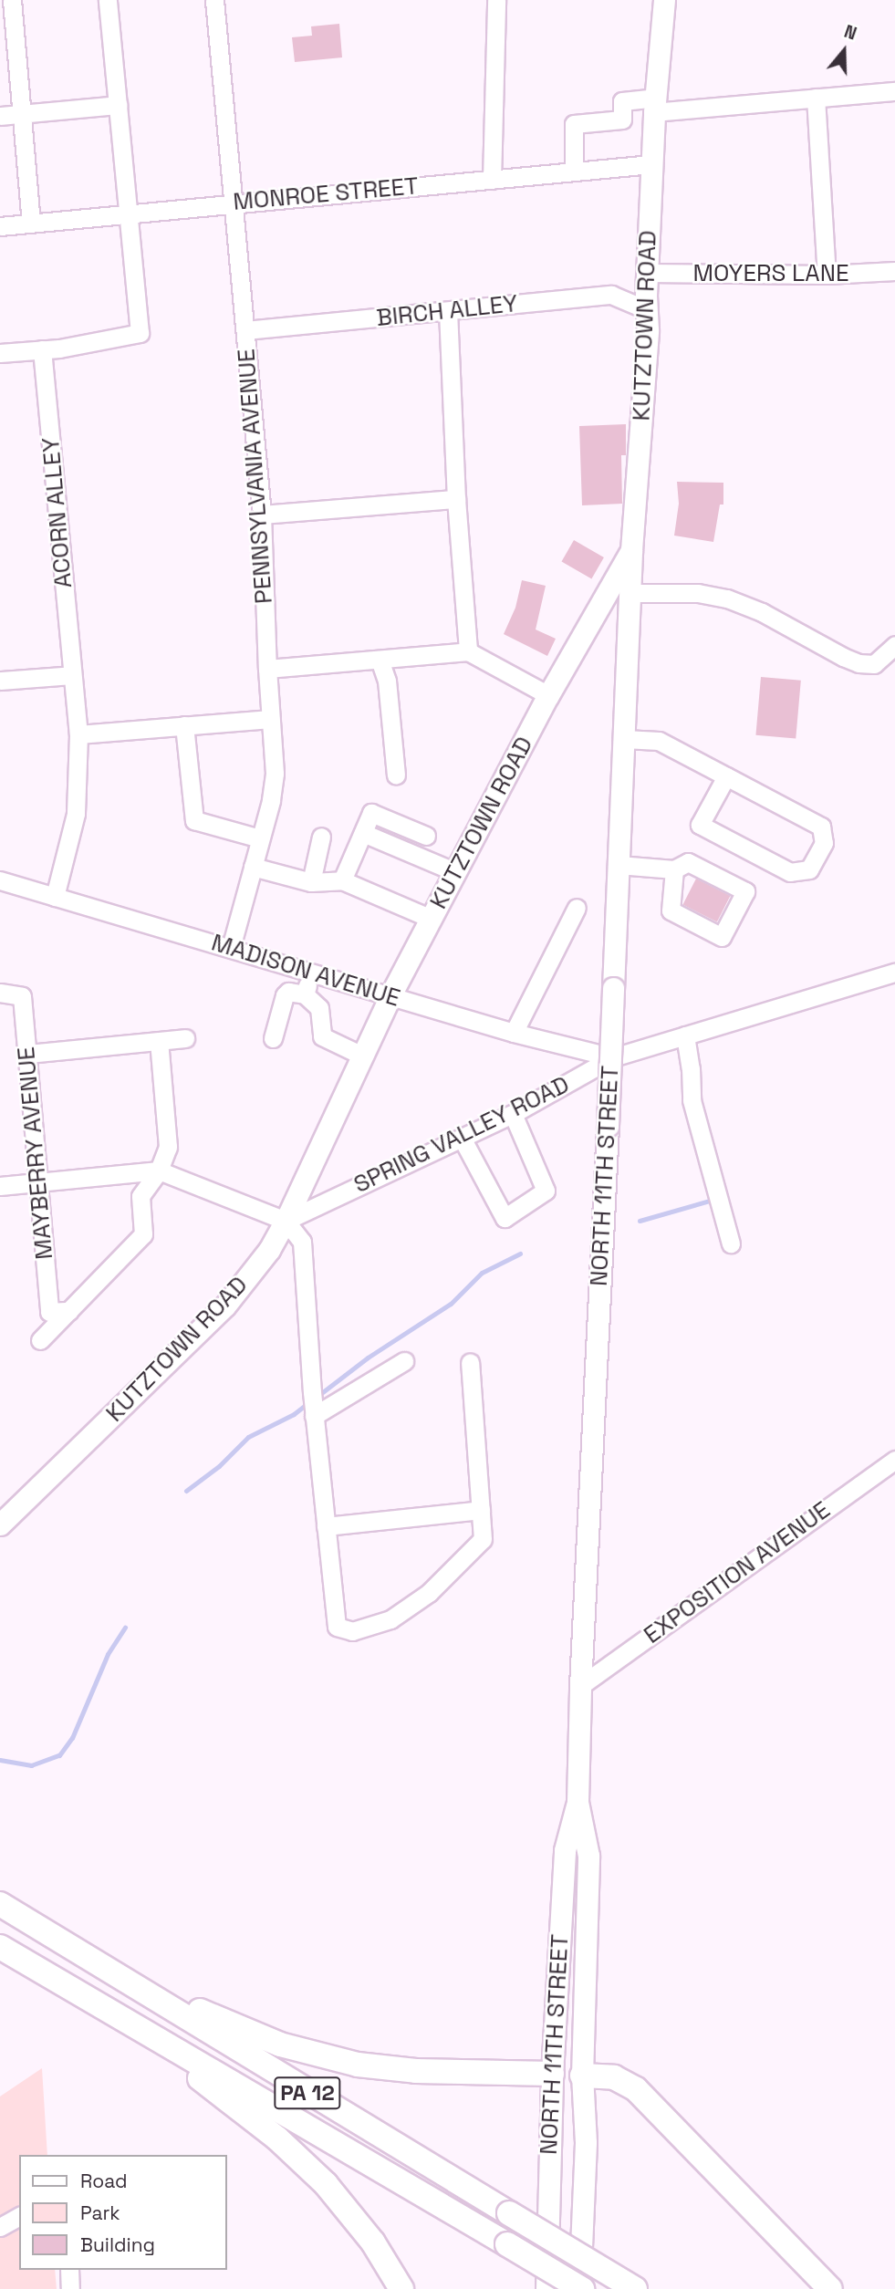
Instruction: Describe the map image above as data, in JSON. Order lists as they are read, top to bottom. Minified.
{"streets":{"highway":["PA 12"],"main road":["KUTZTOWN ROAD","NORTH 11TH STREET"],"street":["MONROE STREET","MOYERS LANE","BIRCH ALLEY","PENNSYLVANIA AVENUE","ACORN ALLEY","MADISON AVENUE","SPRING VALLEY ROAD","MAYBERRY AVENUE","EXPOSITION AVENUE"]},"crossings":[["MONROE STREET","KUTZTOWN ROAD"],["MONROE STREET","PENNSYLVANIA AVENUE"],["MOYERS LANE","KUTZTOWN ROAD"],["BIRCH ALLEY","KUTZTOWN ROAD"],["BIRCH ALLEY","PENNSYLVANIA AVENUE"],["KUTZTOWN ROAD","MADISON AVENUE"],["KUTZTOWN ROAD","SPRING VALLEY ROAD"],["KUTZTOWN ROAD","NORTH 11TH STREET"],["PENNSYLVANIA AVENUE","MADISON AVENUE"],["ACORN ALLEY","MADISON AVENUE"],["MADISON AVENUE","SPRING VALLEY ROAD"],["NORTH 11TH STREET","EXPOSITION AVENUE"],["NORTH 11TH STREET","PA 12"]],"legend":["Road","Park","Building"],"north":"top"}
